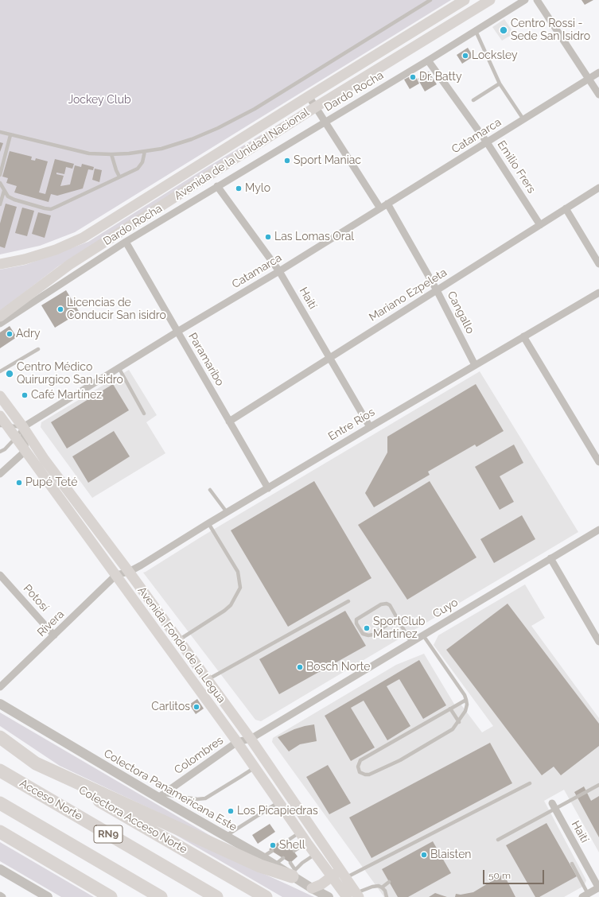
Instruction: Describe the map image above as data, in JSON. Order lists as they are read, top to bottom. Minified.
{"streets":{"highway":["Acceso Norte","Colectora Acceso Norte","RN9"],"main road":["Avenida de la Unidad Nacional","Avenida Fondo de la Legua"],"street":["Dardo Rocha","Catamarca","Emilio Frers","Mariano Ezpeleta","Haití","Cangallo","Paramaribo","Entre Ríos","Potosí","Cuyo","Rivera","Colombres","Colectora Panamericana Este"]},"crossings":[["Dardo Rocha","Emilio Frers"],["Dardo Rocha","Haití"],["Dardo Rocha","Paramaribo"],["Catamarca","Emilio Frers"],["Catamarca","Haití"],["Catamarca","Cangallo"],["Catamarca","Paramaribo"],["Catamarca","Avenida Fondo de la Legua"],["Emilio Frers","Mariano Ezpeleta"],["Mariano Ezpeleta","Haití"],["Mariano Ezpeleta","Cangallo"],["Mariano Ezpeleta","Paramaribo"],["Haití","Entre Ríos"],["Cangallo","Entre Ríos"],["Paramaribo","Entre Ríos"],["Entre Ríos","Rivera"],["Entre Ríos","Avenida Fondo de la Legua"],["Potosí","Rivera"],["Cuyo","Avenida Fondo de la Legua"],["Cuyo","Colombres"],["Rivera","Avenida Fondo de la Legua"],["Avenida Fondo de la Legua","Colombres"],["Colombres","Colectora Panamericana Este"]],"parks":["Jockey Club"],"places":["Centro Rossi - Sede San Isidro","Locksley","Dr. Batty","Sport Maniac","Mylo","Las Lomas Oral","Licencias de Conducir San isidro","Adry","Centro Médico Quirurgico San Isidro","Café Martínez","Pupé Teté","SportClub Martinez","Bosch Norte","Carlitos","Los Picapiedras","Shell","Blaisten"],"scale_bar":"50 m"}
